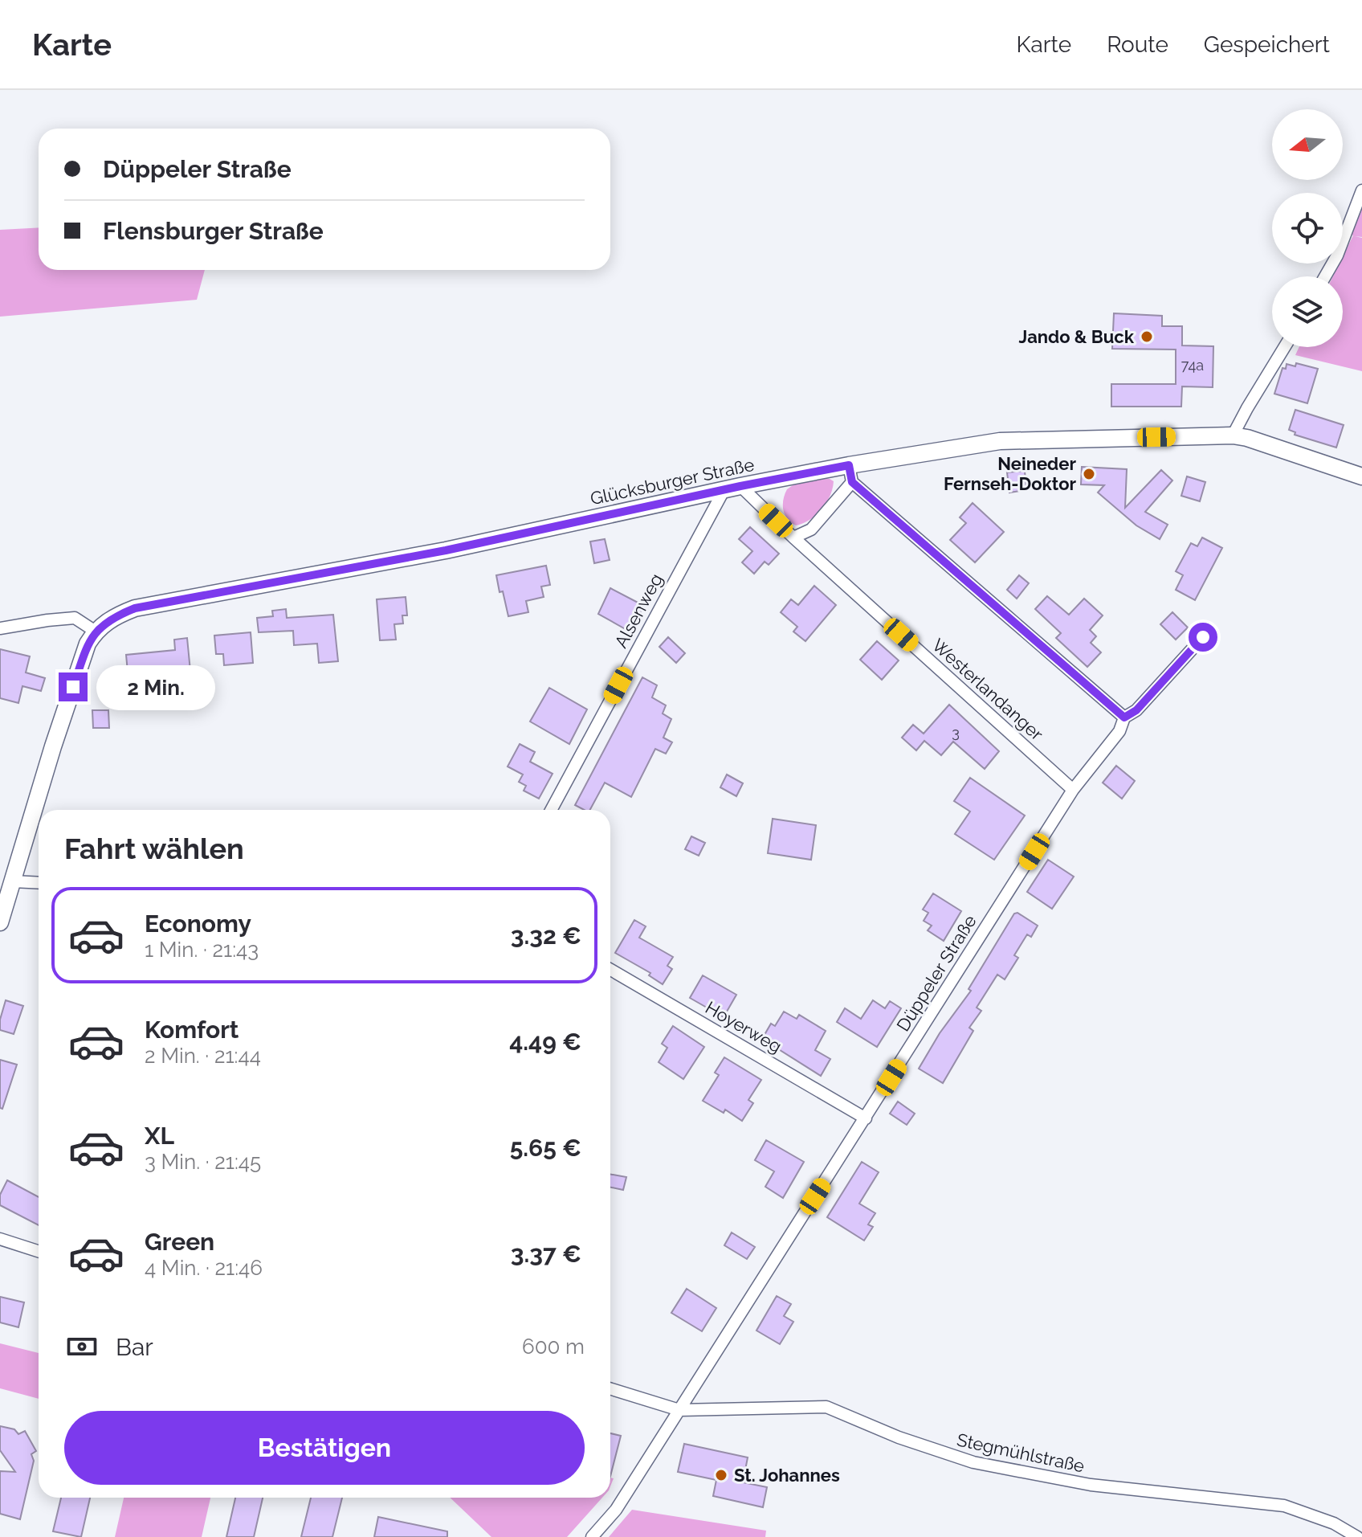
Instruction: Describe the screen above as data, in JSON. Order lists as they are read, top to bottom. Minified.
{"streets":{"street":["Glücksburger Straße","Alsenweg","Westerlandanger","Düppeler Straße","Hoyerweg","Stegmühlstraße"]},"crossings":[["Glücksburger Straße","Alsenweg"],["Glücksburger Straße","Westerlandanger"],["Alsenweg","Westerlandanger"],["Westerlandanger","Düppeler Straße"],["Düppeler Straße","Hoyerweg"],["Düppeler Straße","Stegmühlstraße"]],"places":["Jando & Buck","Neineder Fernseh-Doktor","St. Johannes"],"house_numbers":["74a","3"],"north":"left","page":{"header":"Karte","nav":["Karte","Route","Gespeichert"],"banner":["Düppeler Straße","Flensburger Straße"],"bubble":"2 Min.","heading":"Fahrt wählen","list":[{"name":"Economy","note":"1 Min. · 21:43","value":"3.32 €"},{"name":"Komfort","note":"2 Min. · 21:44","value":"4.49 €"},{"name":"XL","note":"3 Min. · 21:45","value":"5.65 €"},{"name":"Green","note":"4 Min. · 21:46","value":"3.37 €"}],"pay":["Bar","600 m"],"buttons":"Bestätigen"}}
